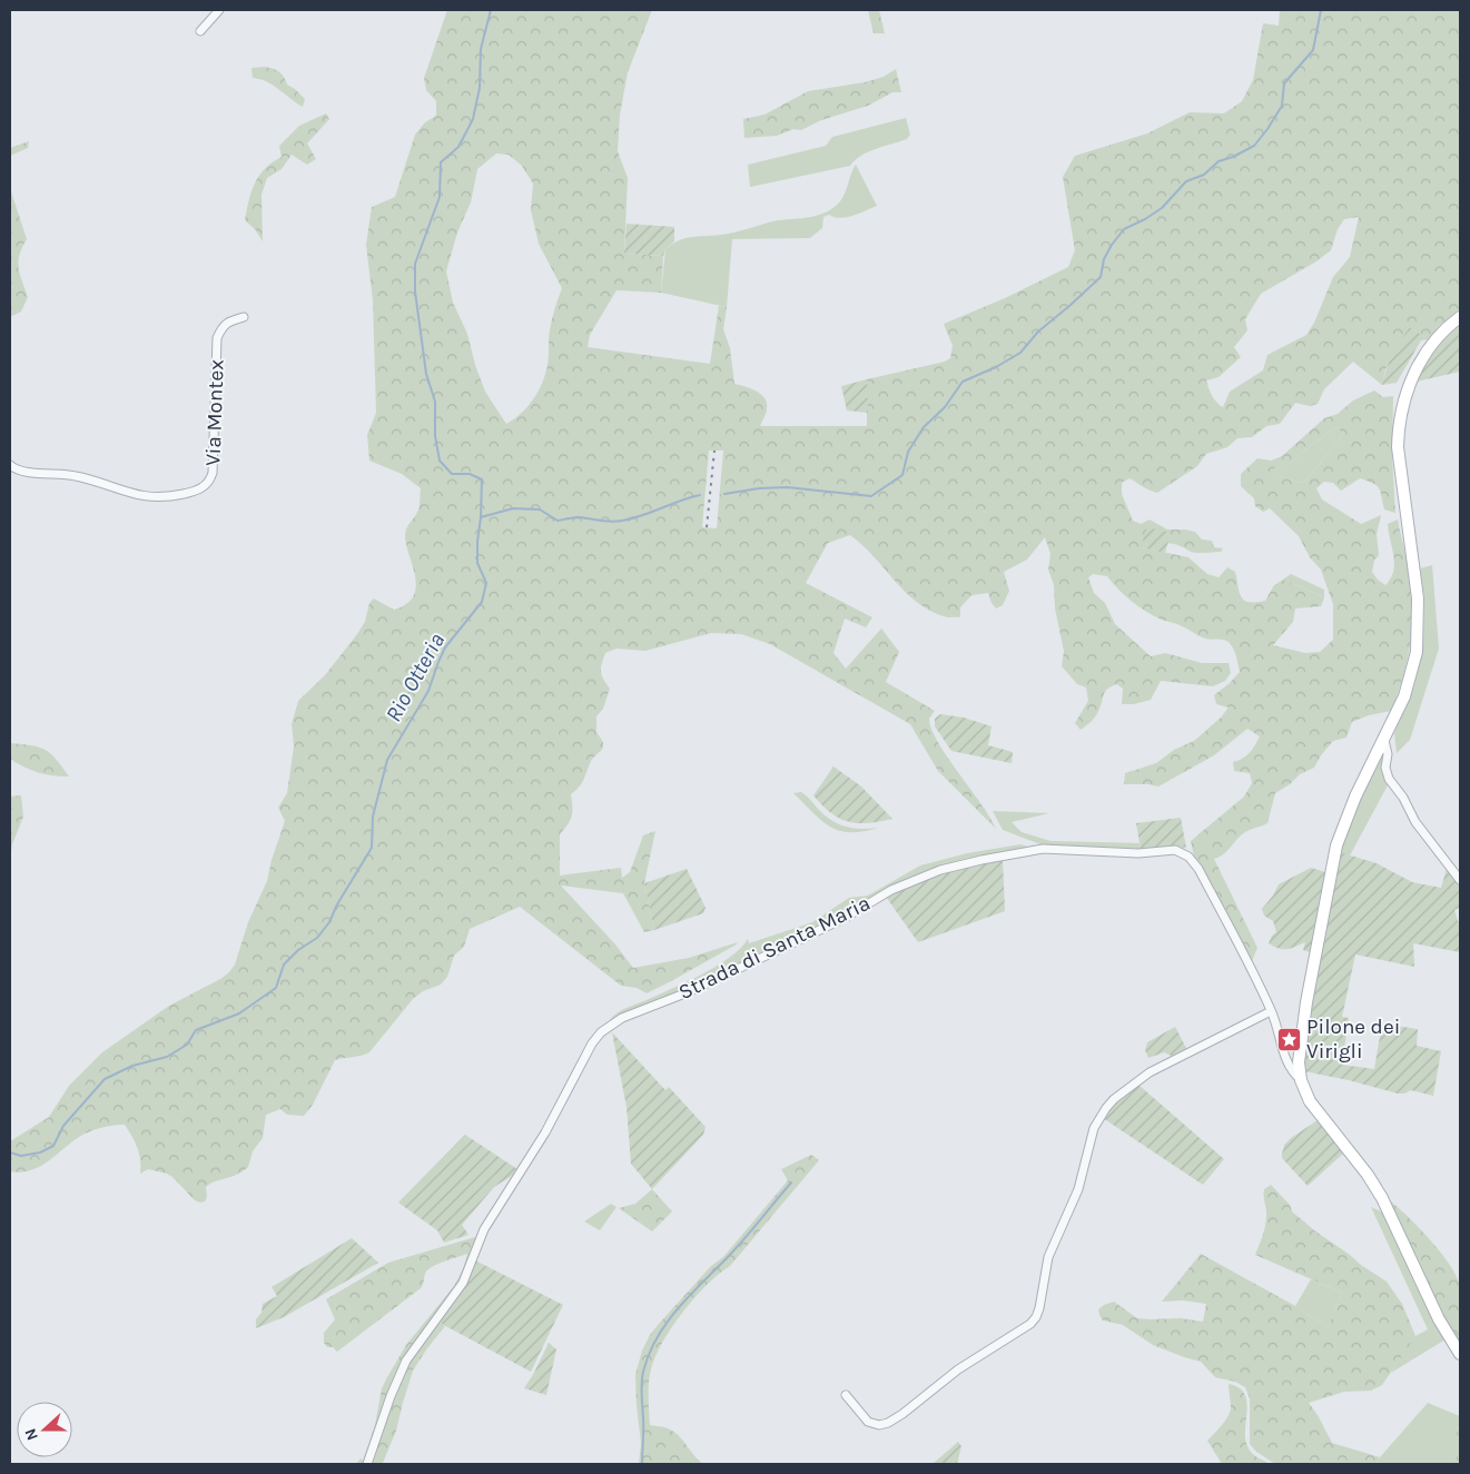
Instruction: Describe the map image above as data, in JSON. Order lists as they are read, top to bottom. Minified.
{"streets":{"street":["Via Montex","Strada di Santa Maria"]},"water":["Rio Otteria"],"places":{"place":["Pilone dei Virigli"]},"north":"left"}
